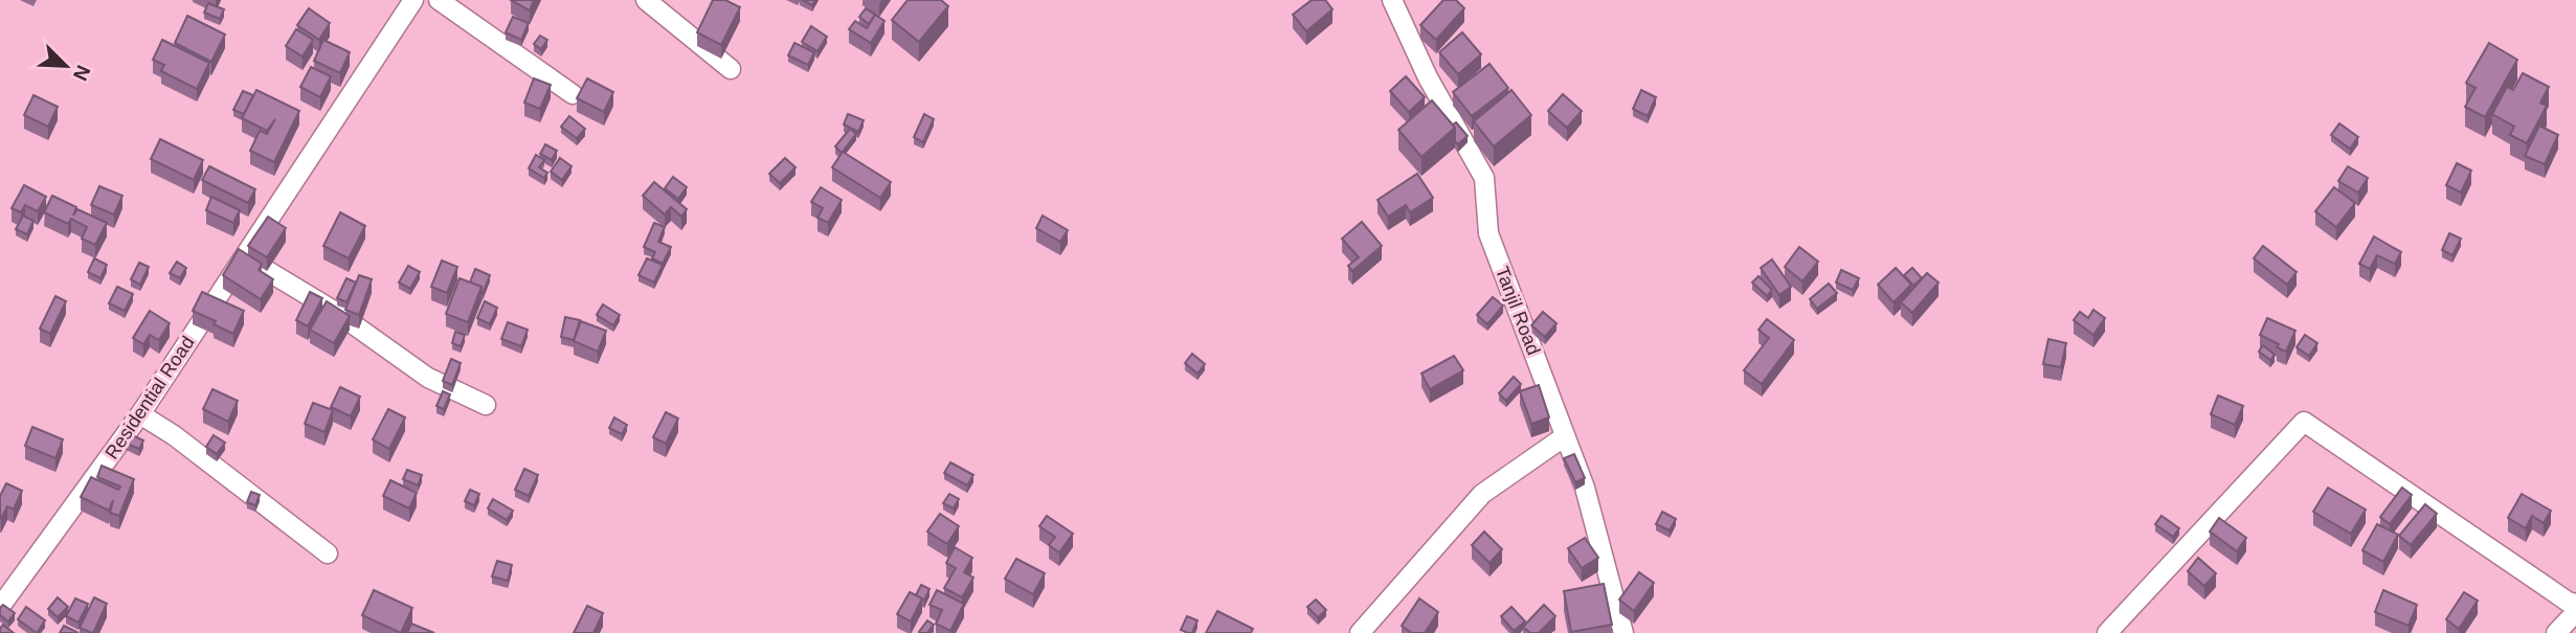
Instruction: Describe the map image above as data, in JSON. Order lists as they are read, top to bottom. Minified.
{"streets":{"street":["Tanjil Road","Residential Road"]},"north":"bottom right"}
